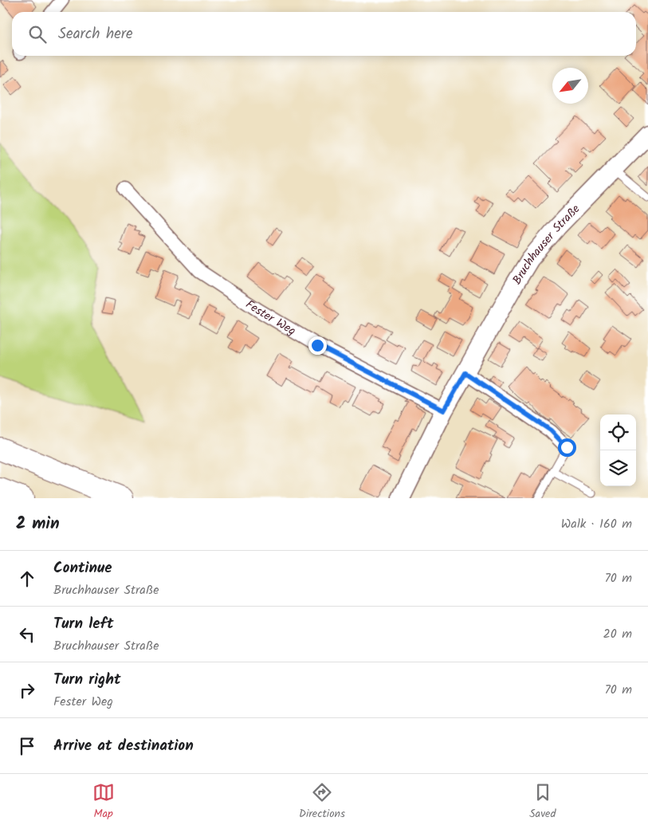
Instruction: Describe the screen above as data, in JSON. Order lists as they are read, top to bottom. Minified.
{"streets":{"street":["Bruchhauser Straße","Fester Weg"]},"crossings":[["Bruchhauser Straße","Fester Weg"]],"north":"bottom left","page":{"search":"Search here","heading":["2 min","Walk · 160 m"],"list":[["Continue","Bruchhauser Straße","70 m"],["Turn left","Bruchhauser Straße","20 m"],["Turn right","Fester Weg","70 m"],"Arrive at destination"],"nav":["Map","Directions","Saved"]}}
